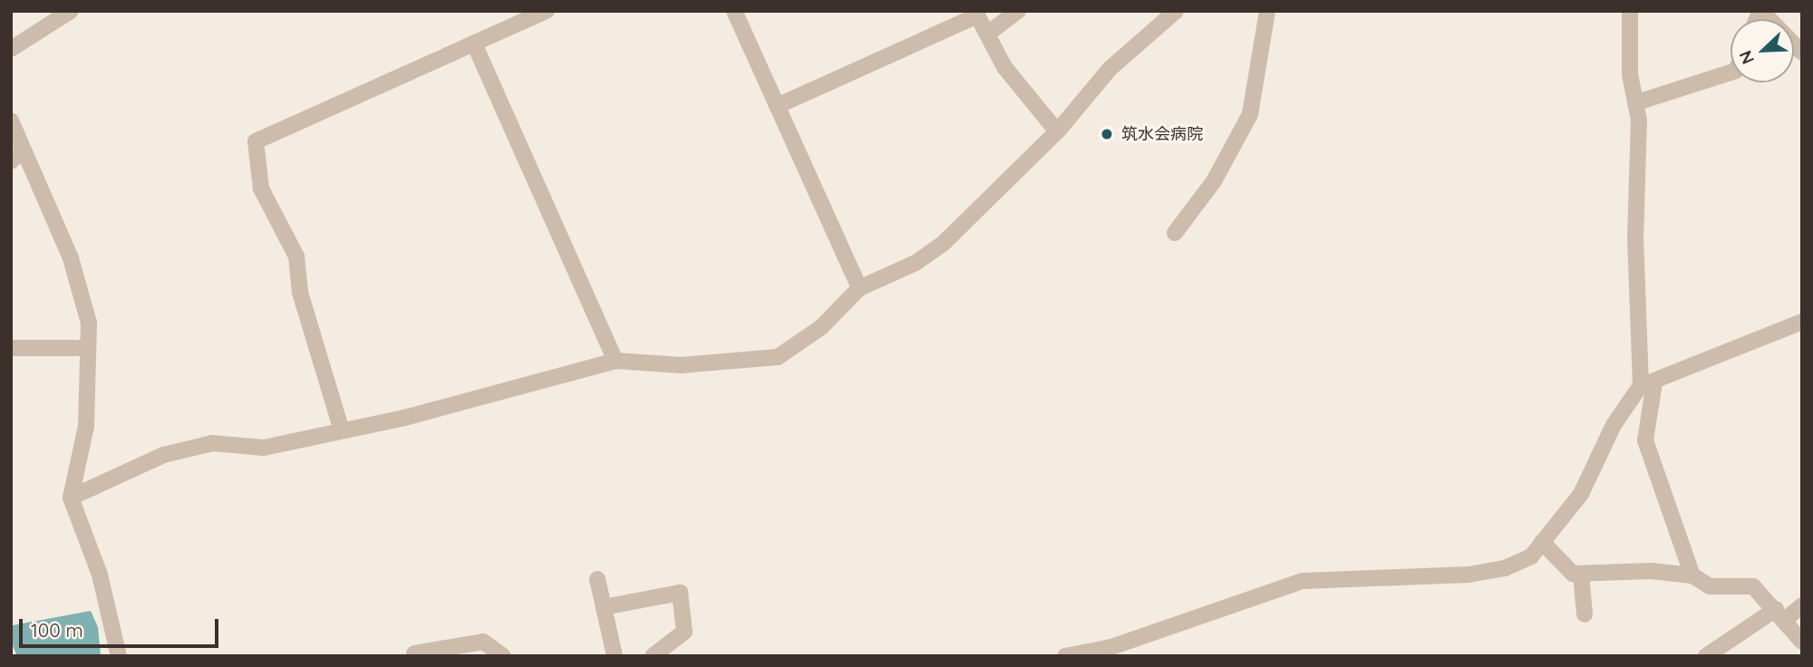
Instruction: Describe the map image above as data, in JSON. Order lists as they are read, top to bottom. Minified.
{"places":["筑水会病院"],"scale_bar":"100 m","north":"bottom left"}
